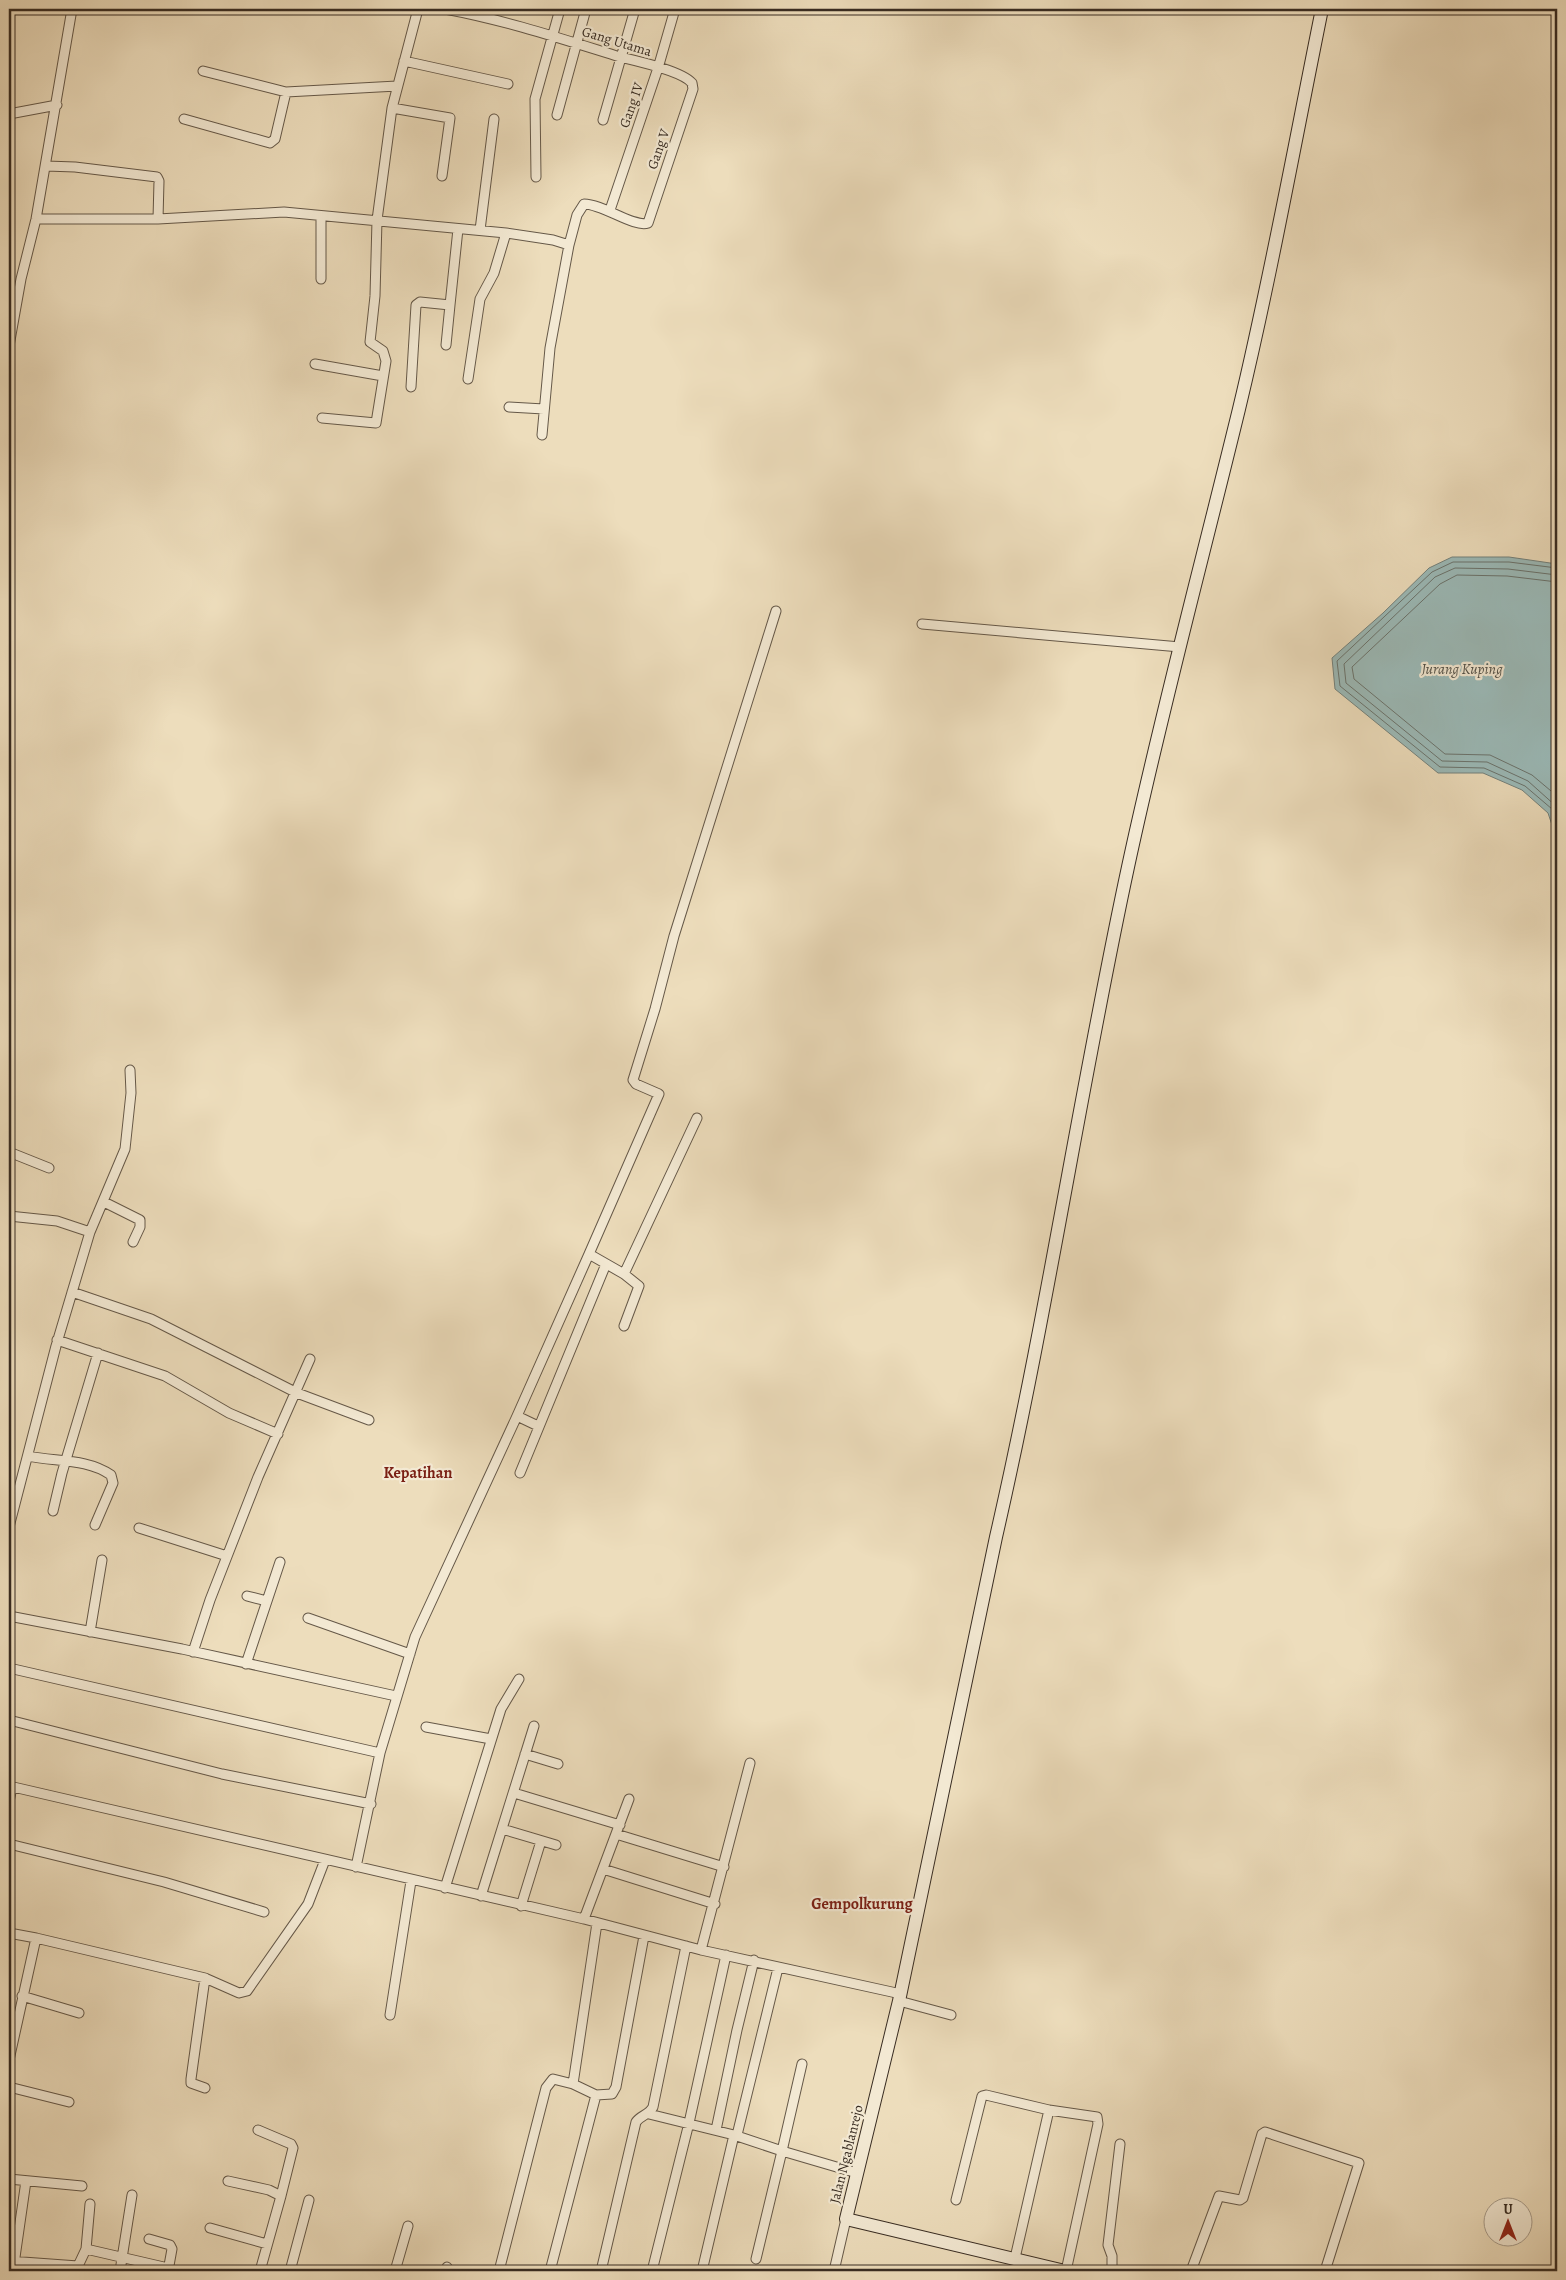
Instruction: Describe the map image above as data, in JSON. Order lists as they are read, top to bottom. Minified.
{"streets":{"street":["Gang Utama","Gang IV","Gang V","Jalan Ngablanrejo"]},"crossings":[["Gang Utama","Gang IV"],["Gang Utama","Gang V"],["Gang IV","Gang V"]],"districts":["Kepatihan","Gempolkurung"],"water":["Jurang Kuping"],"north":"top"}
